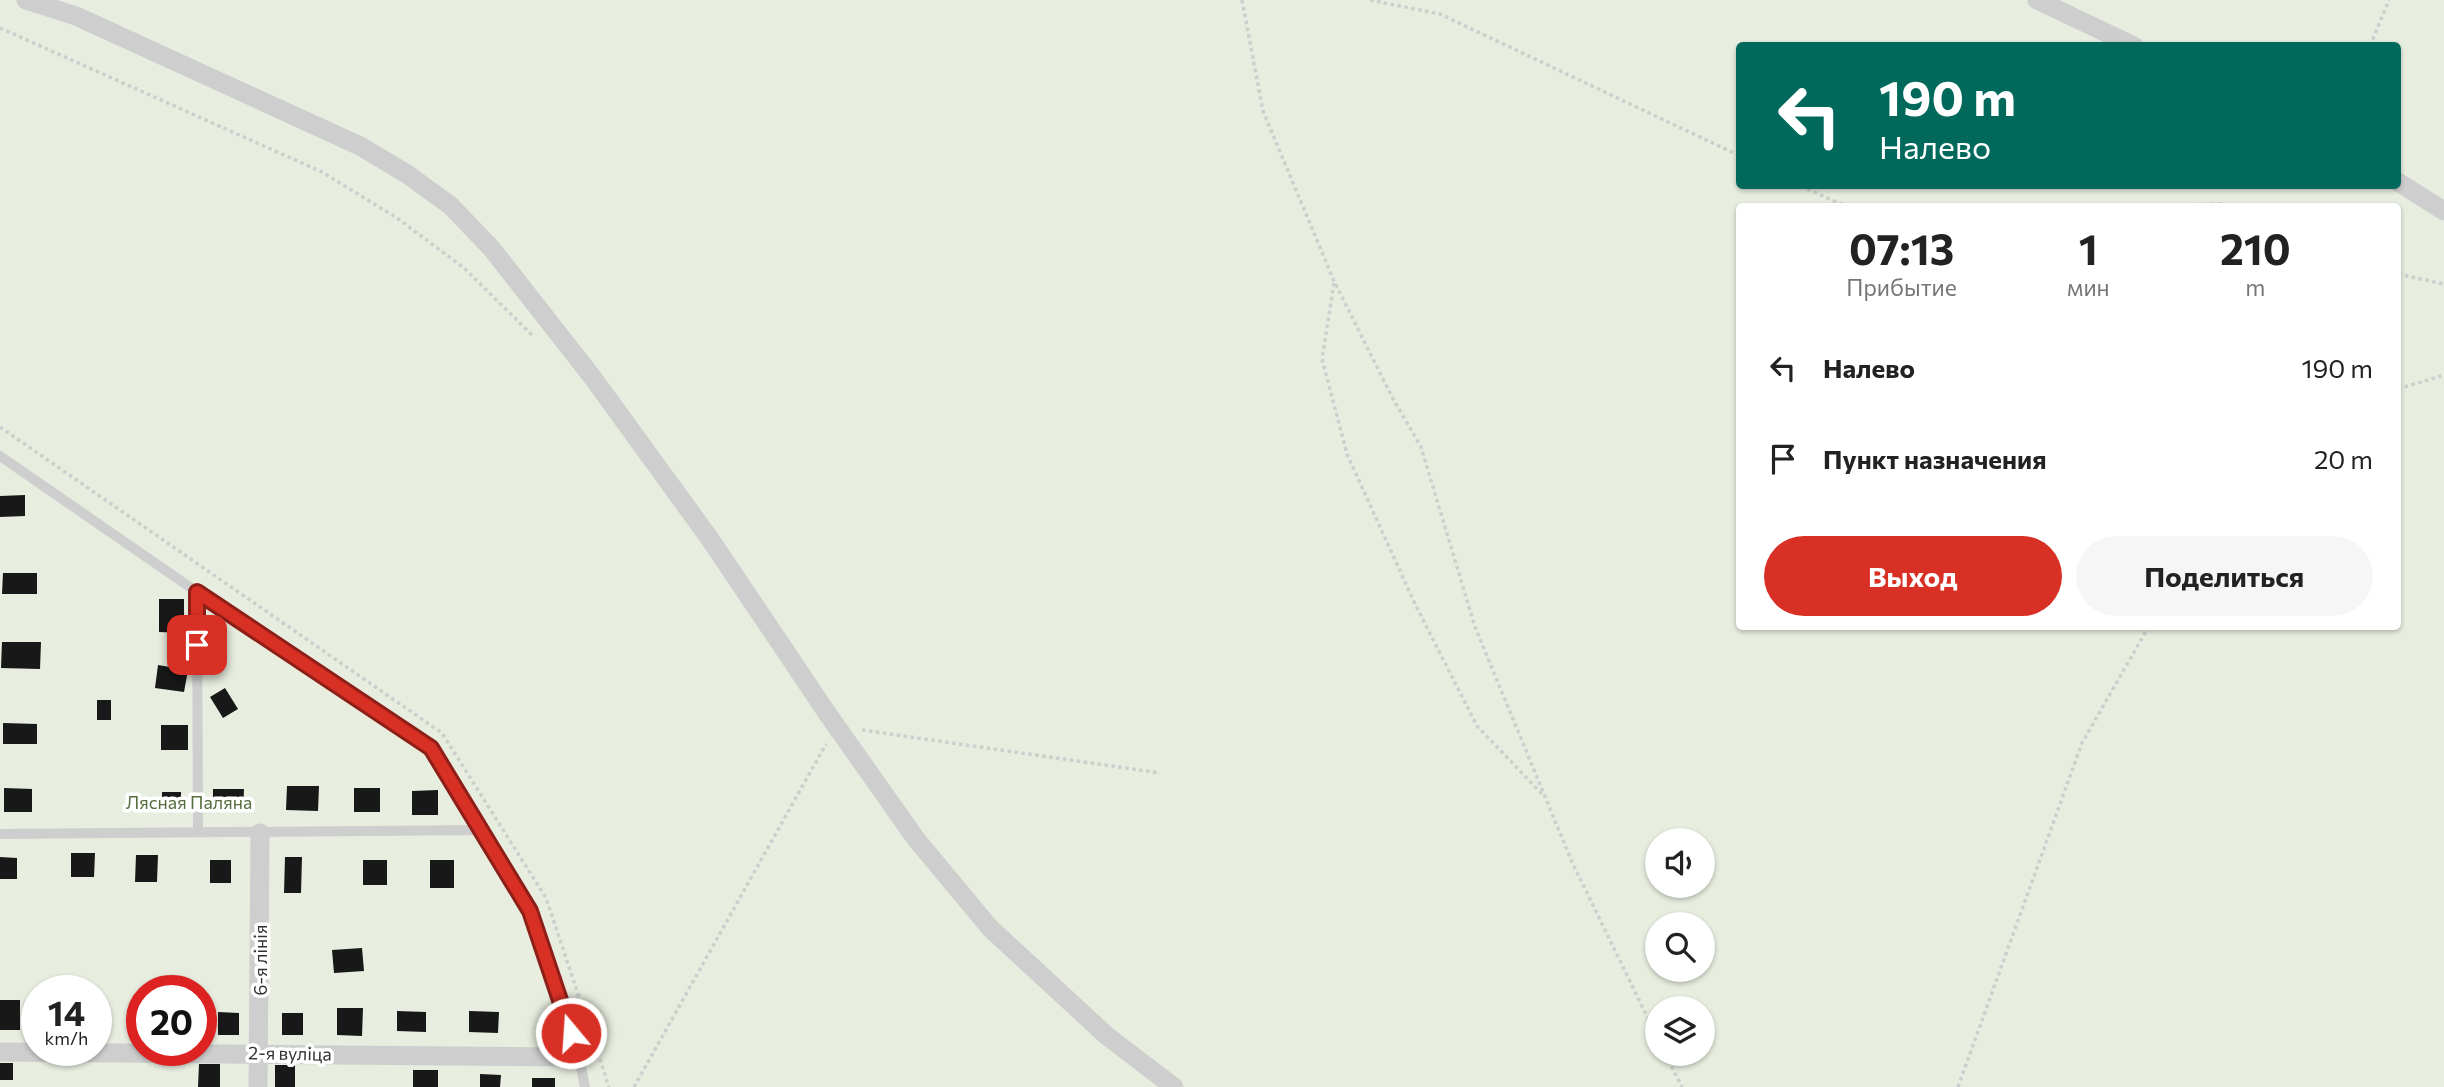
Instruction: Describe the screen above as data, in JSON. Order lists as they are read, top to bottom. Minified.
{"streets":{"street":["6-я лінія","2-я вуліца"]},"crossings":[["6-я лінія","2-я вуліца"]],"parks":["Лясная Паляна"],"page":{"turn":["190 m","Налево"],"eta":["07:13","Прибытие","1","мин","210","m"],"list":[{"name":"Налево","value":"190 m"},{"name":"Пункт назначения","value":"20 m"}],"buttons":["Выход","Поделиться"],"speed":"14 km/h","limit":"20"}}
